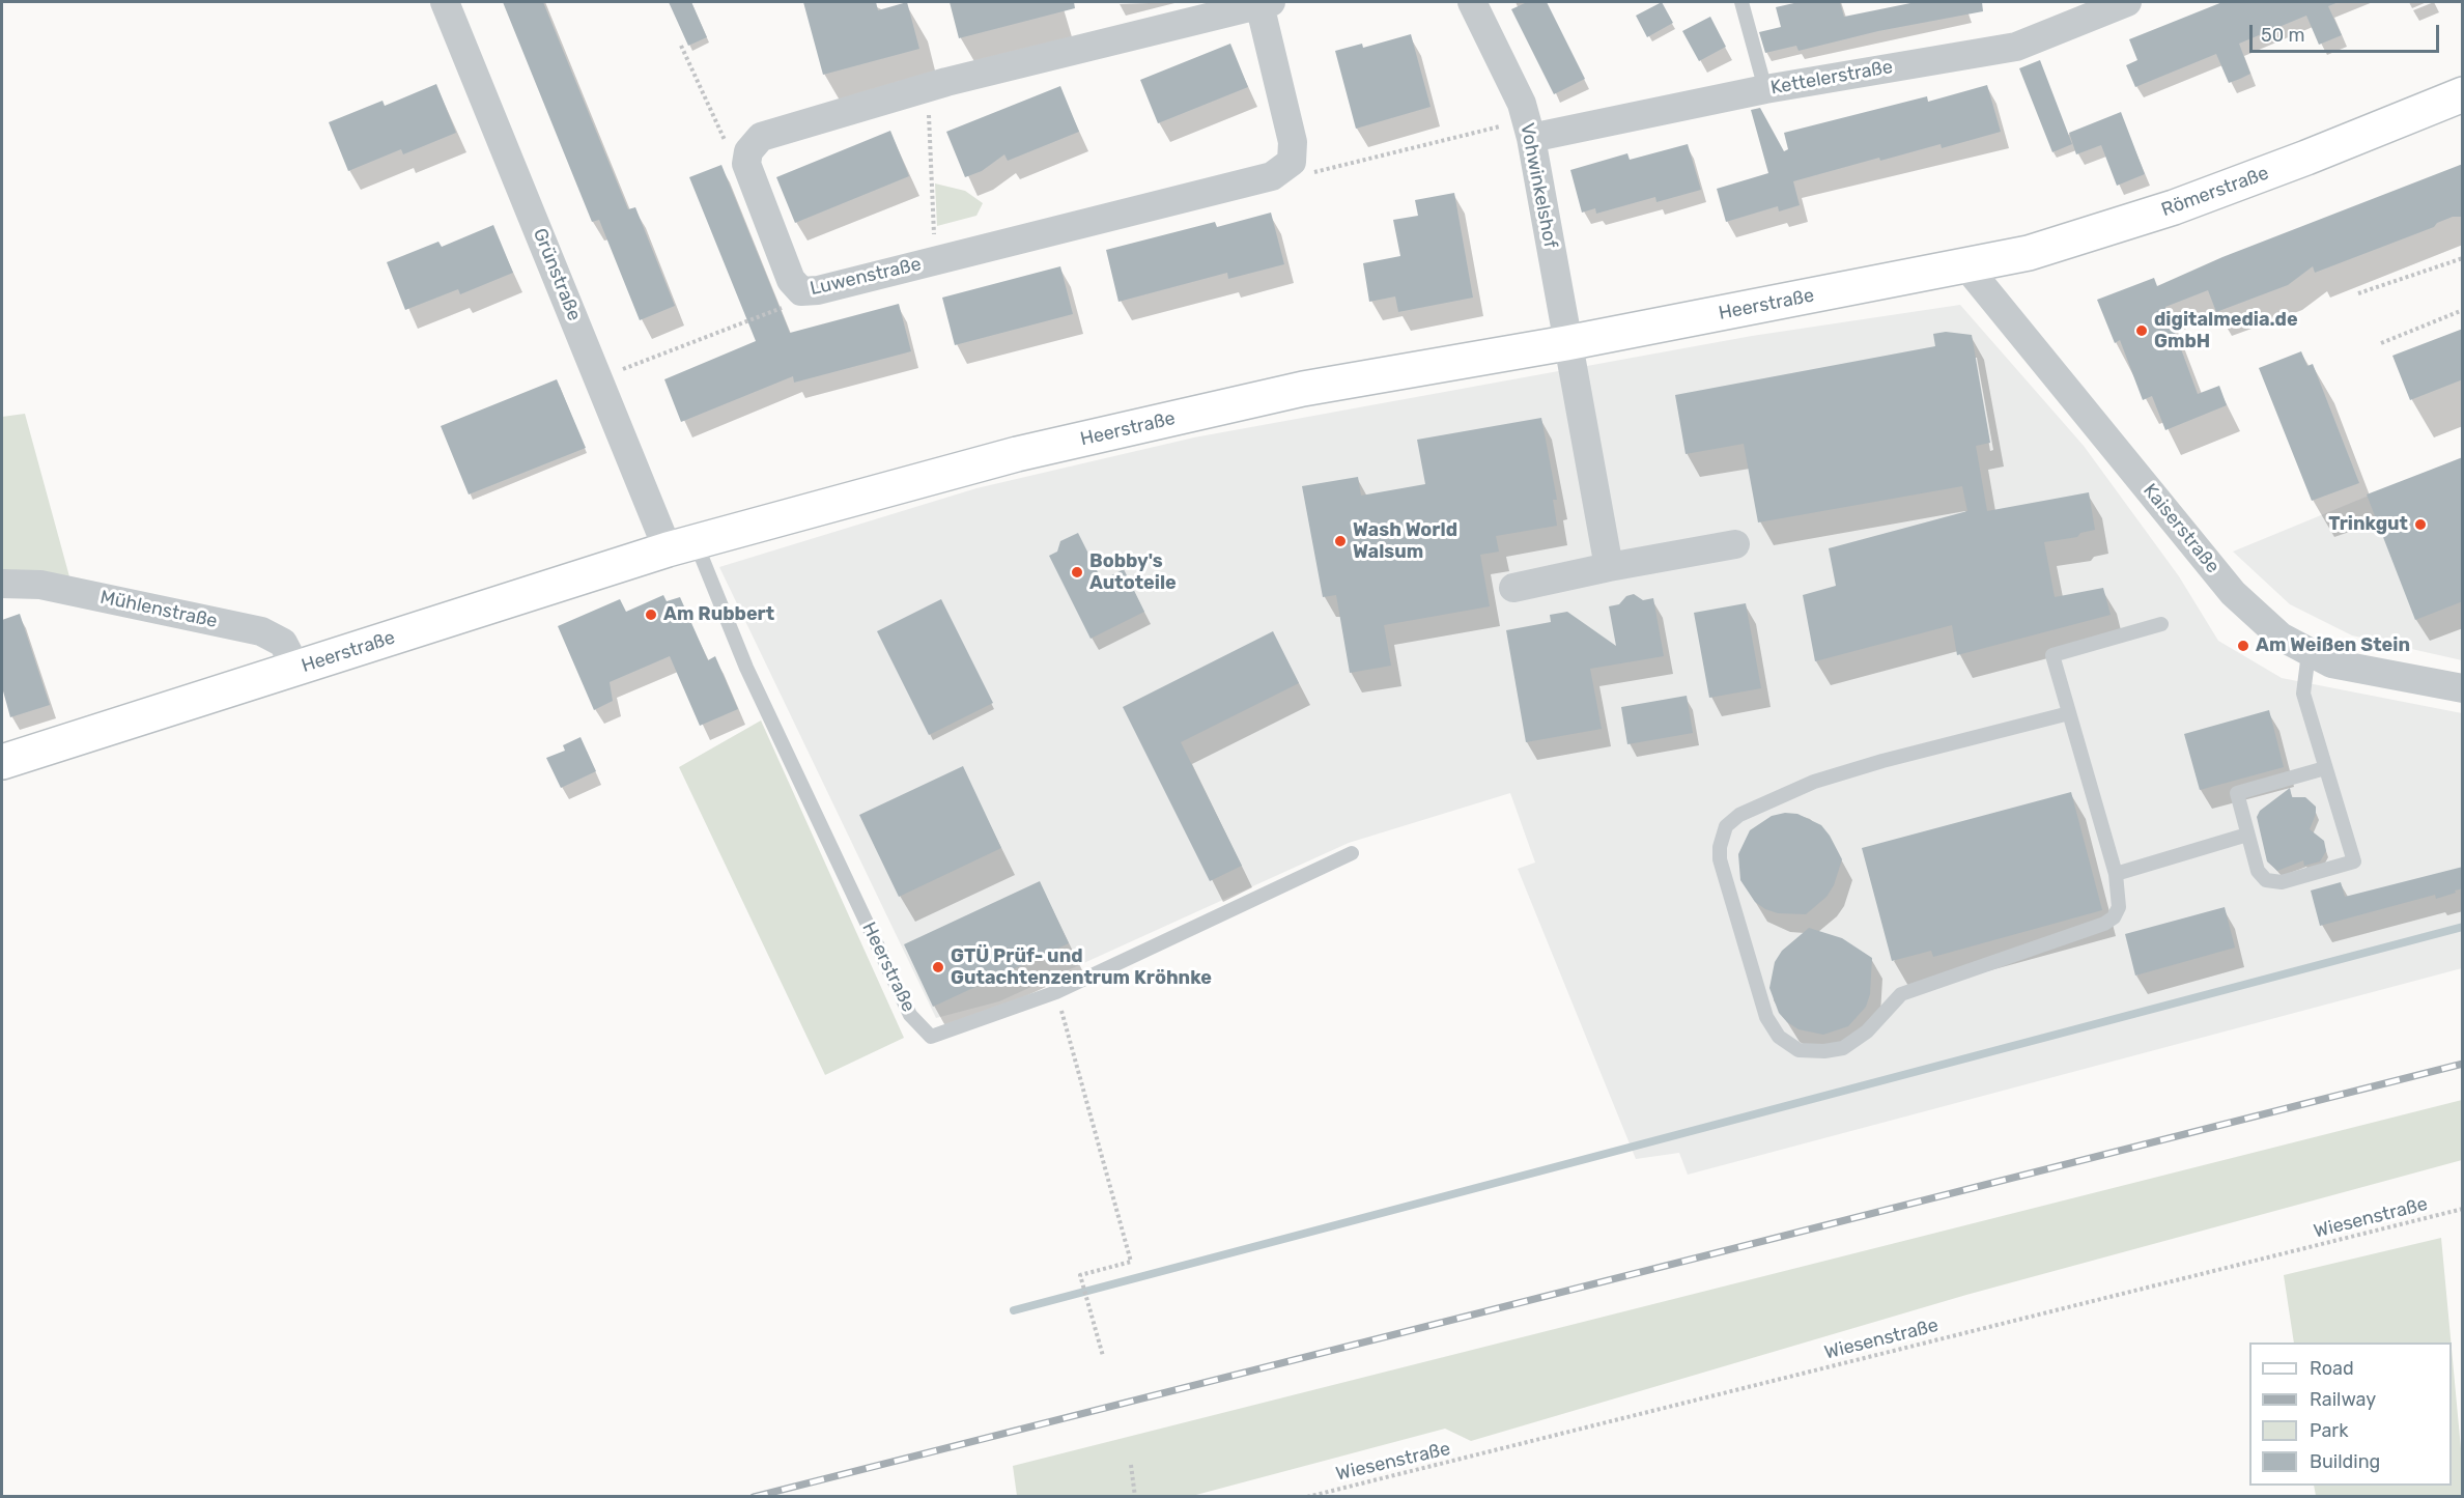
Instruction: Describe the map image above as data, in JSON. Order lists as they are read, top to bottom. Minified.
{"streets":{"main road":["Römerstraße","Heerstraße"],"street":["Kettelerstraße","Vohwinkelshof","Grünstraße","Luwenstraße","Kaiserstraße","Mühlenstraße"],"path":["Wiesenstraße"]},"crossings":[["Kettelerstraße","Vohwinkelshof"],["Vohwinkelshof","Heerstraße"],["Römerstraße","Heerstraße"],["Römerstraße","Kaiserstraße"],["Grünstraße","Heerstraße"],["Heerstraße","Kaiserstraße"],["Heerstraße","Mühlenstraße"]],"places":["digitalmedia.de GmbH","Trinkgut","Wash World Walsum","Bobby's Autoteile","Am Rubbert","Am Weißen Stein","GTÜ Prüf- und Gutachtenzentrum Kröhnke"],"legend":["Road","Railway","Park","Building"],"scale_bar":"50 m"}
